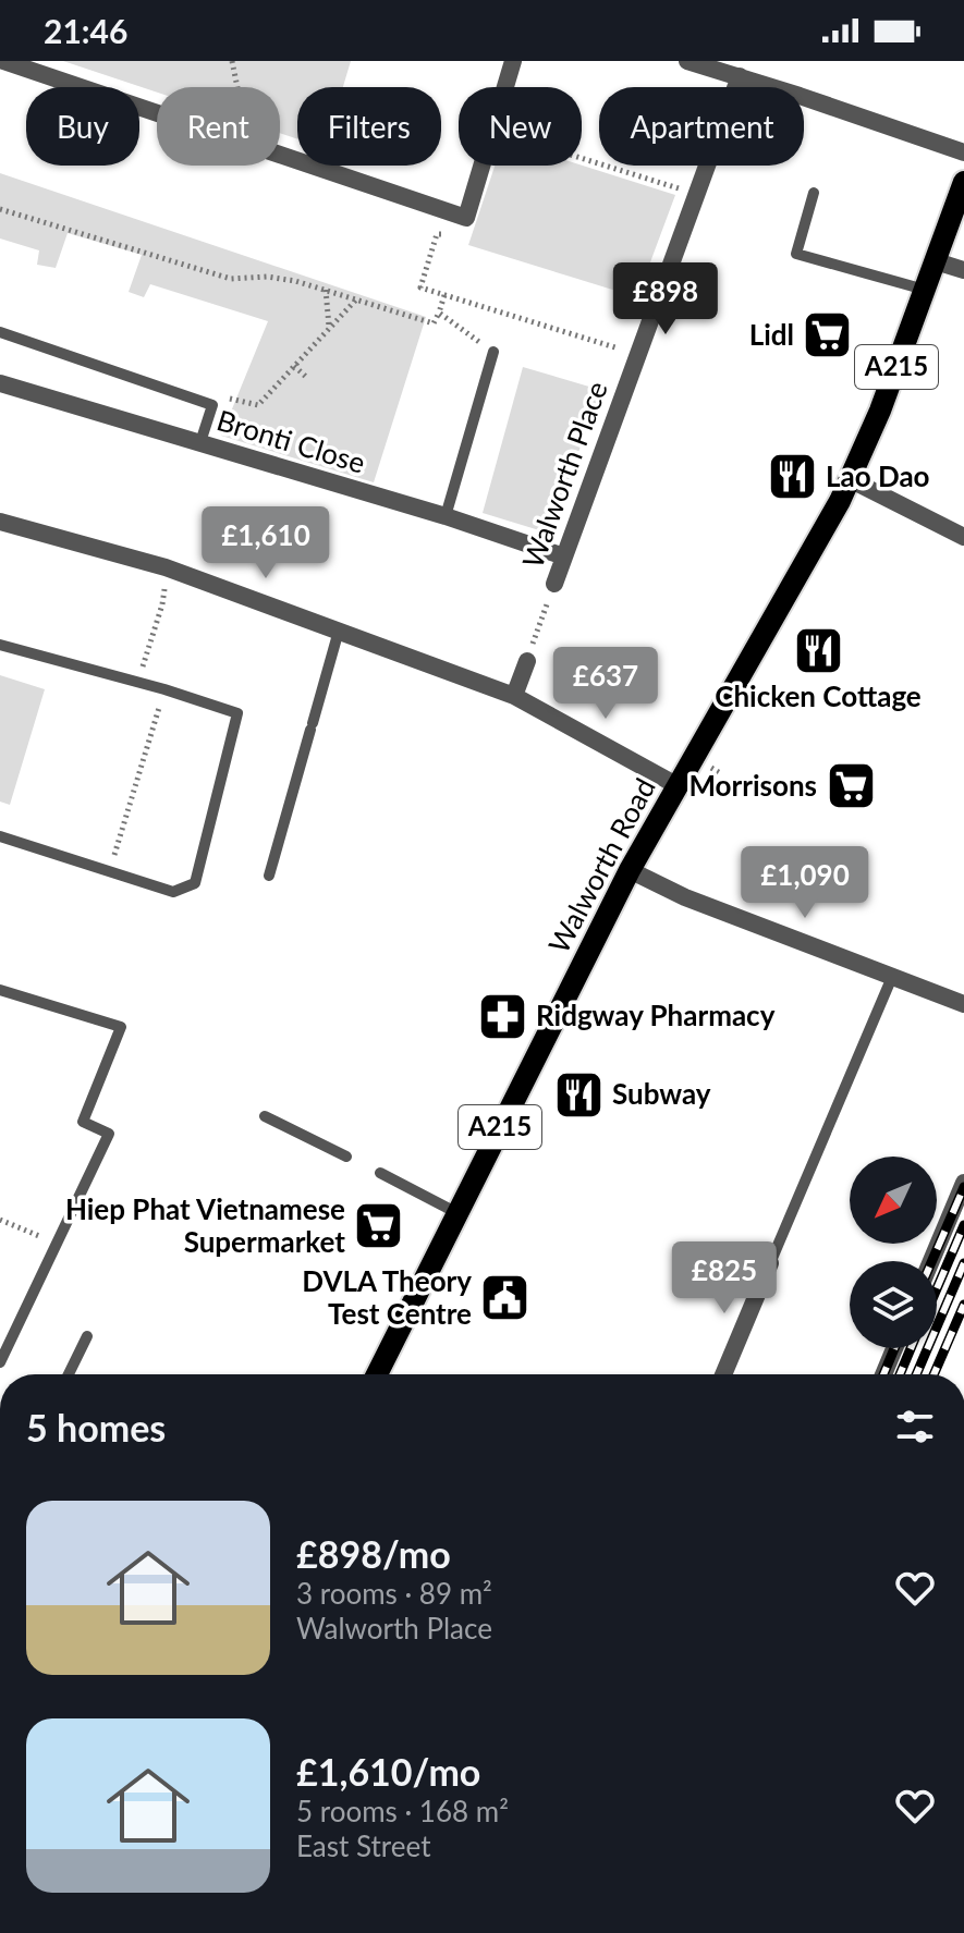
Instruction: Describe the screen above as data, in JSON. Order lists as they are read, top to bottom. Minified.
{"streets":{"main road":["A215","Walworth Road"],"street":["Bronti Close","Walworth Place"]},"crossings":[["Bronti Close","Walworth Place"]],"places":{"supermarket":["Lidl","Morrisons","Hiep Phat Vietnamese Supermarket"],"restaurant":["Lao Dao","Chicken Cottage","Subway"],"pharmacy":["Ridgway Pharmacy"],"public building":["DVLA Theory Test Centre"]},"north":"bottom left","page":{"status":"21:46","chip":["Buy","Rent","Filters","New","Apartment"],"price":["£898","£1,610","£637","£1,090","£825"],"heading":"5 homes","list":[{"name":"£898/mo","note":"3 rooms · 89 m² · Walworth Place"},{"name":"£1,610/mo","note":"5 rooms · 168 m² · East Street"}]}}
